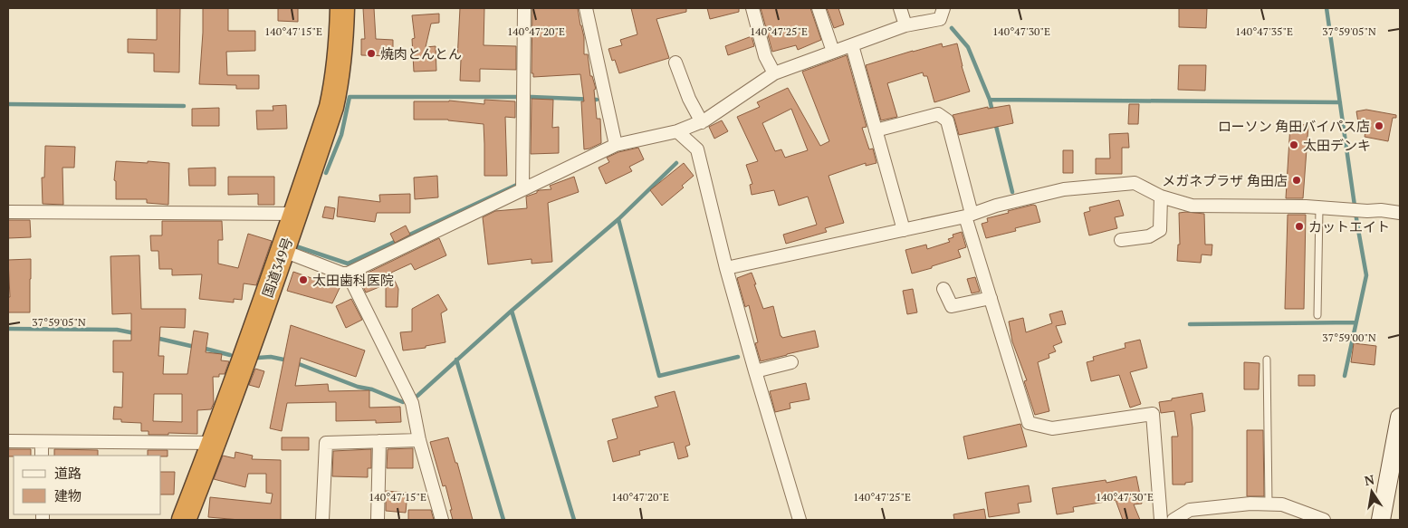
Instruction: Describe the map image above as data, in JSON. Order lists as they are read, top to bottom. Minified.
{"streets":{"highway":["国道349号"]},"places":["焼肉とんとん","ローソン 角田バイパス店","太田デンキ","メガネプラザ 角田店","カットエイト","太田歯科医院"],"legend":["道路","建物"],"north":"top","coordinates":["37°59'05\"N","140°47'15\"E","140°47'20\"E","140°47'25\"E","140°47'30\"E","140°47'35\"E","37°59'00\"N"]}
